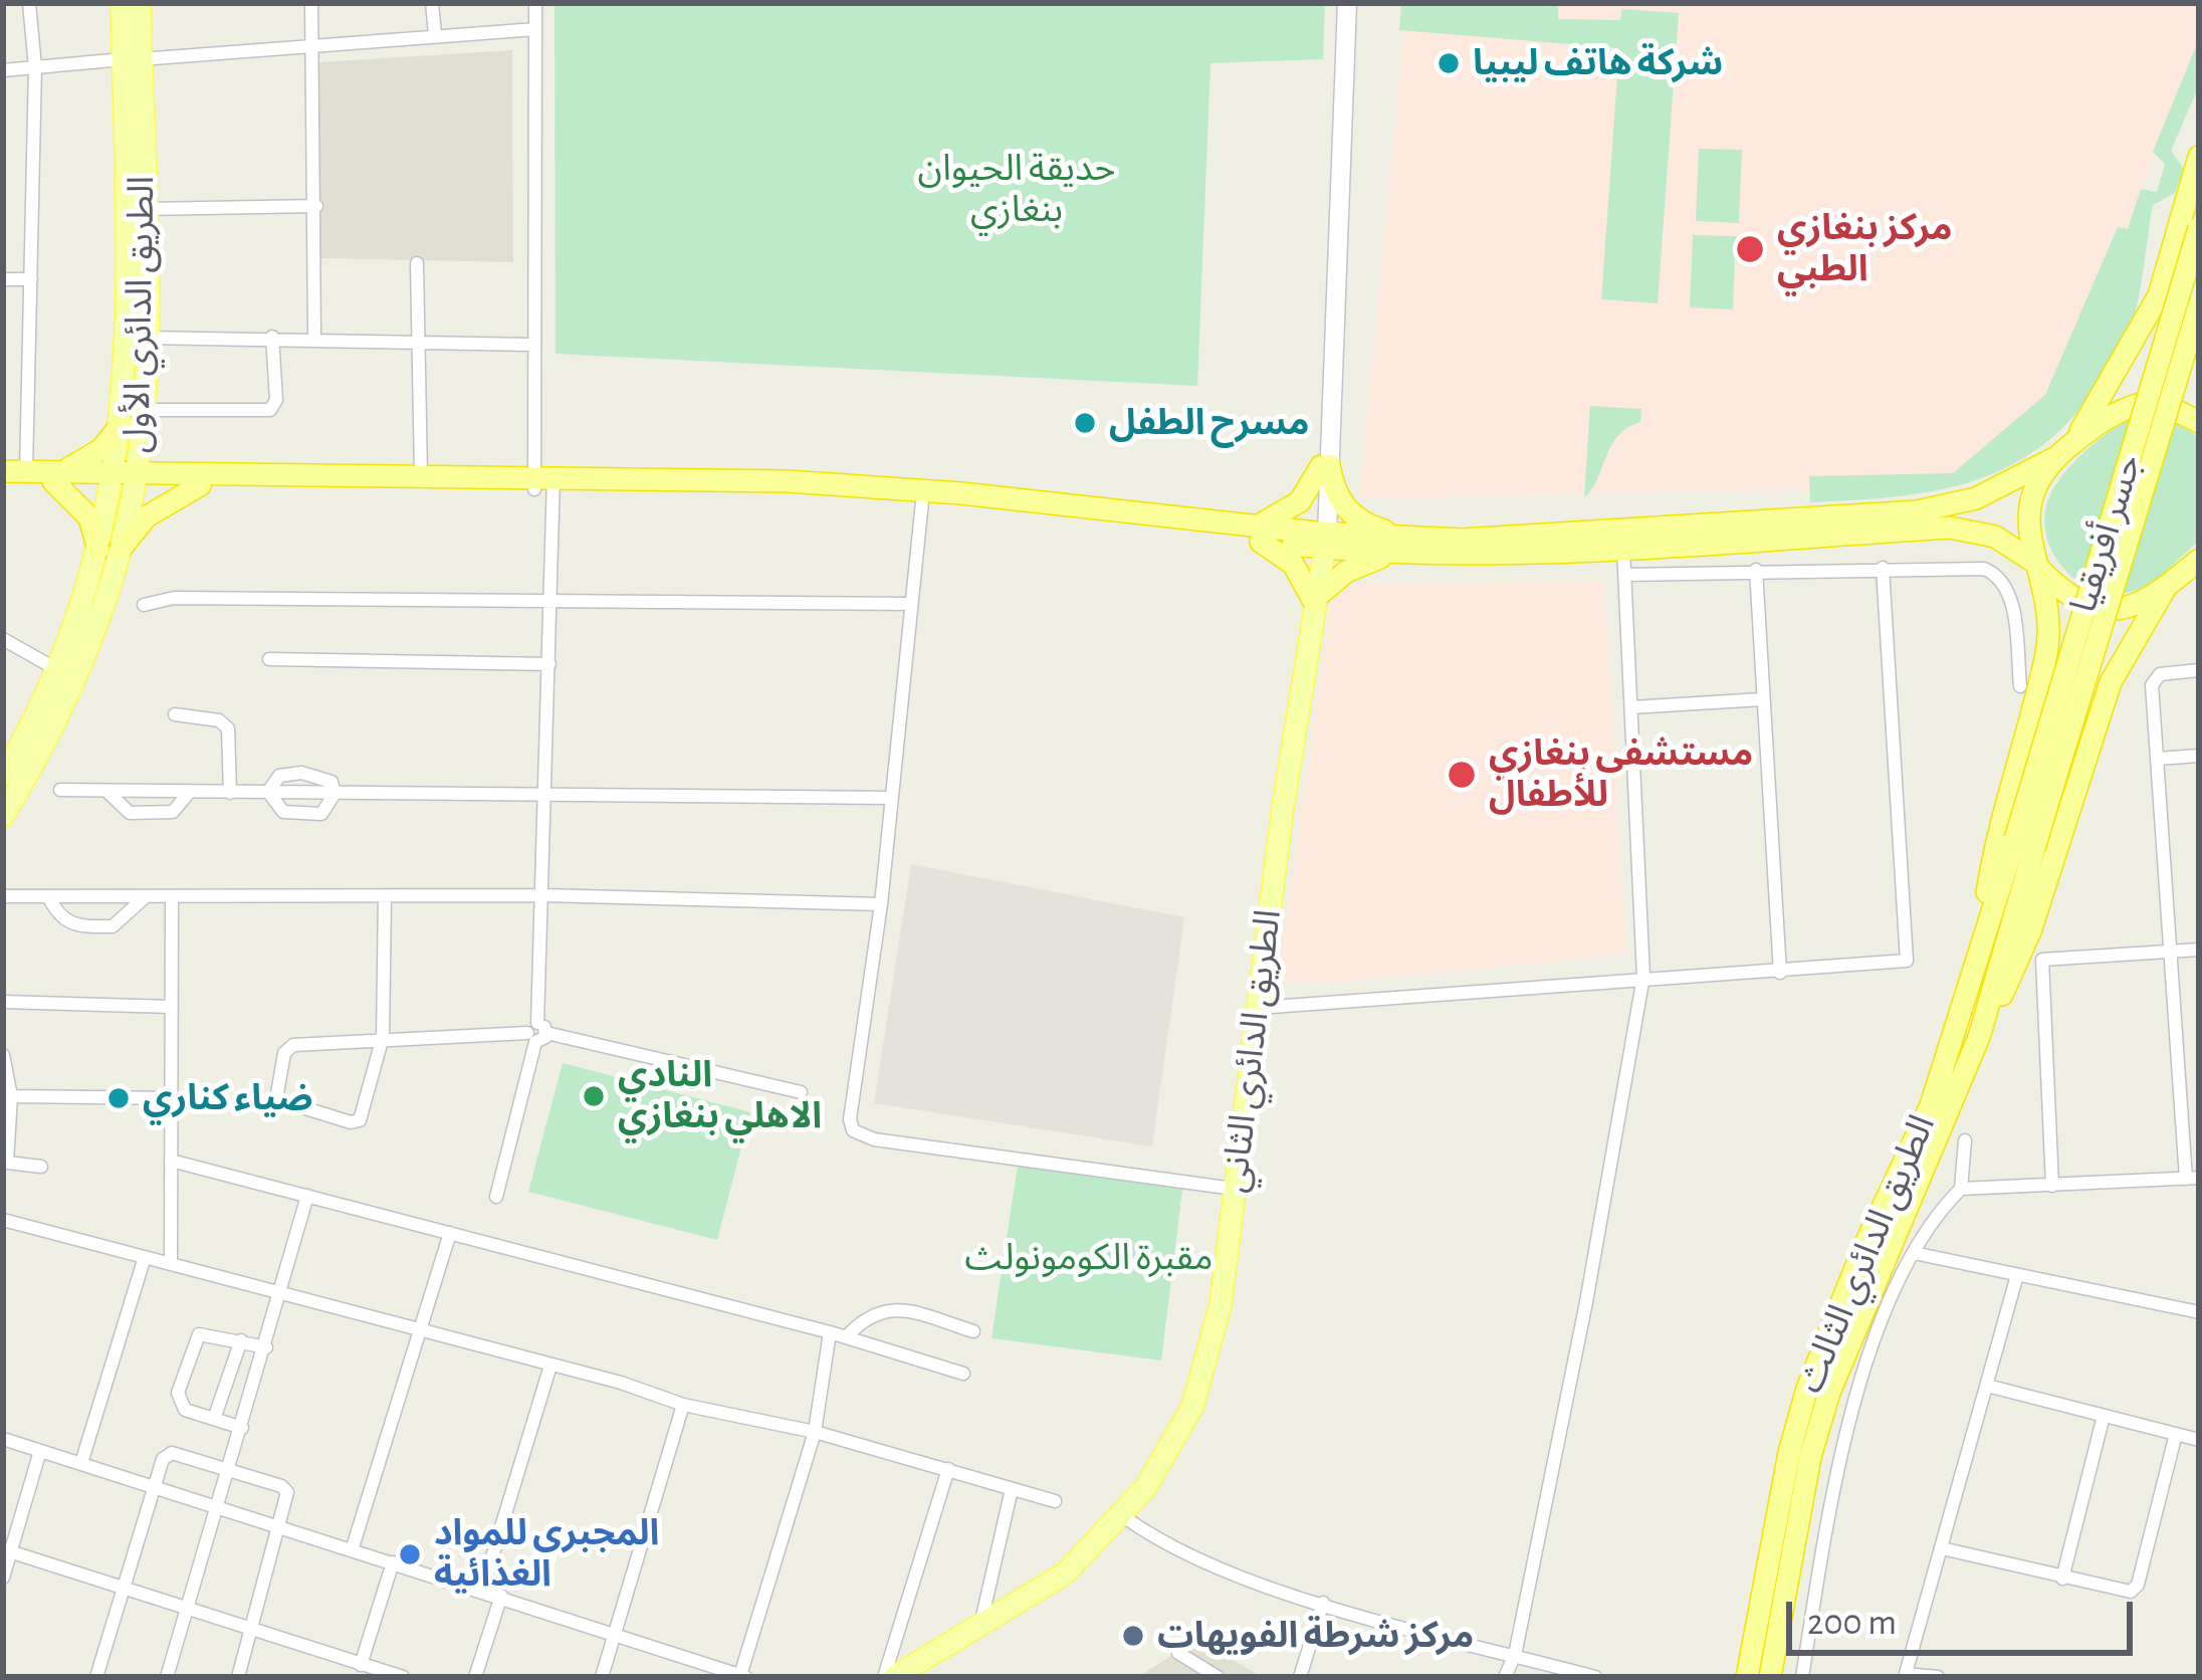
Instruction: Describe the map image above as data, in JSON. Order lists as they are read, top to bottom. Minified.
{"streets":{"highway":["جسر أفريقيا","الطريق الدائري الثالث"],"main road":["الطريق الدائري الأول","الطريق الدائري الثاني"]},"crossings":[["جسر أفريقيا","الطريق الدائري الثالث"]],"parks":["حديقة الحيوان بنغازي","مقبرة الكومونولث"],"places":["شركة هاتف ليبيا","مركز بنغازي الطبي","مسرح الطفل","مستشفى بنغازي للأطفال","النادي الاهلي بنغازي","ضياء كناري","المجبري للمواد الغذائية","مركز شرطة الفويهات"],"scale_bar":"200 m"}
